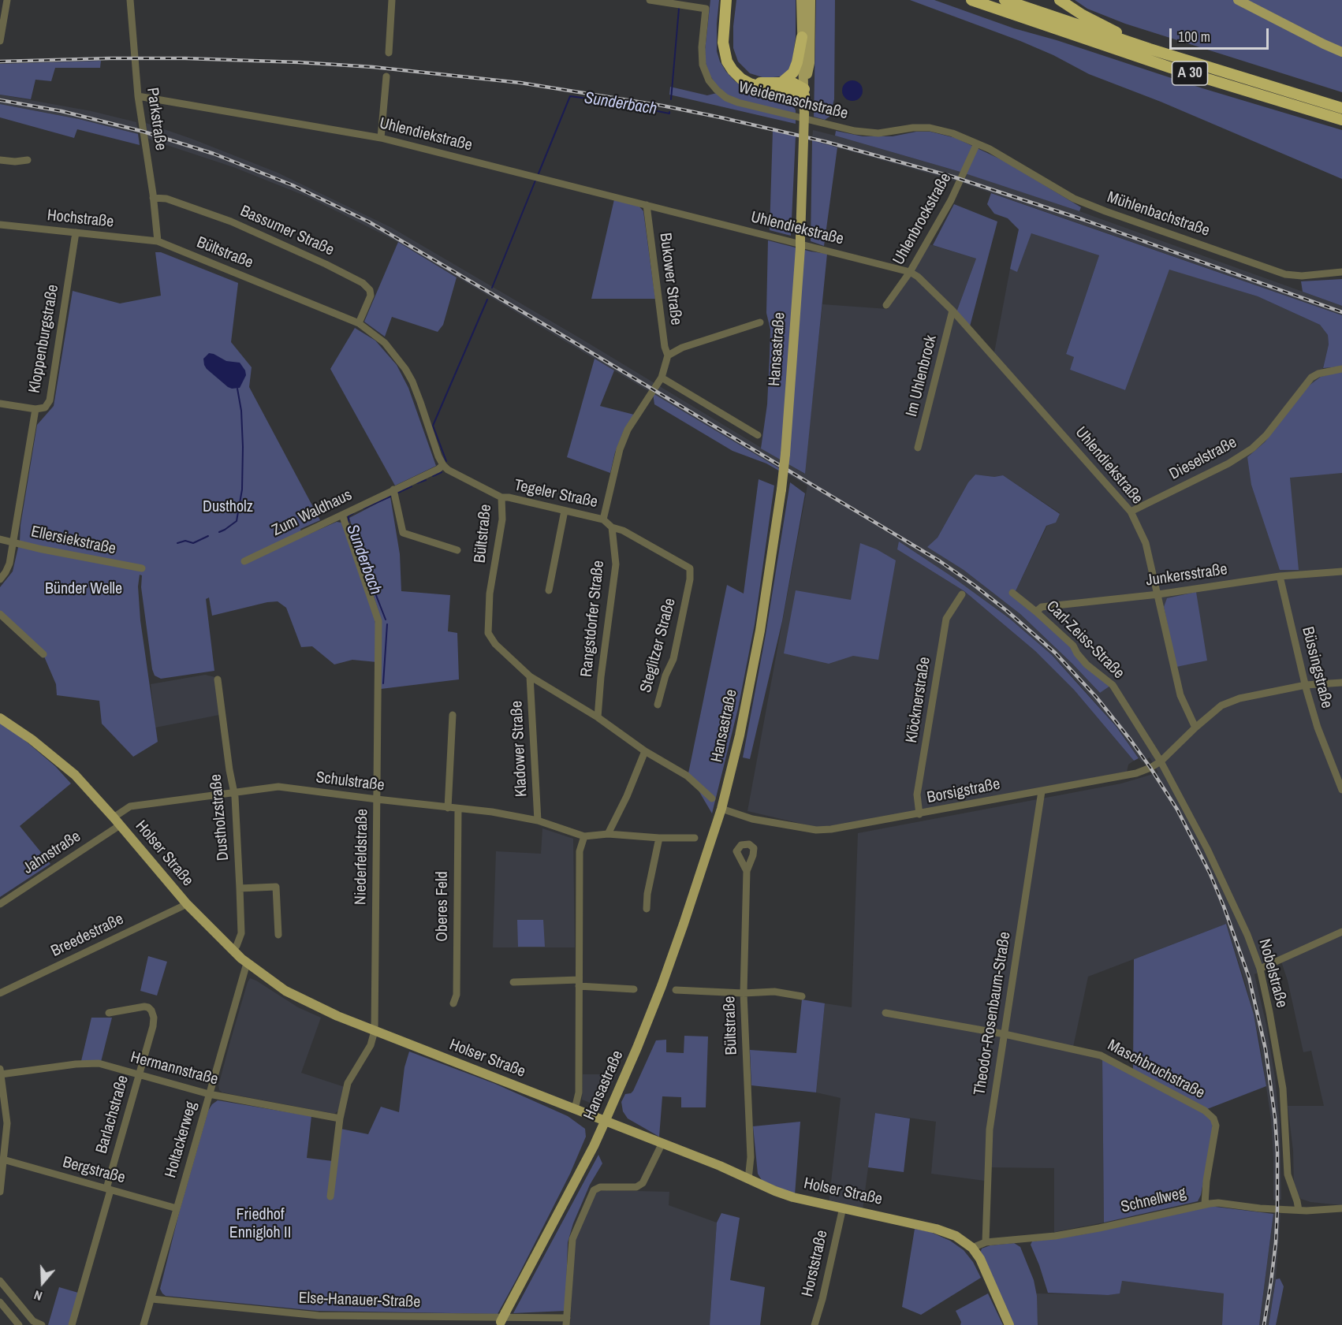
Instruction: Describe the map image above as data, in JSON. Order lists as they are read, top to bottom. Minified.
{"streets":{"highway":["A 30"],"main road":["Hansastraße","Holser Straße"],"street":["Weidemaschstraße","Parkstraße","Uhlendiekstraße","Mühlenbachstraße","Hochstraße","Uhlenbrockstraße","Bassumer Straße","Bültstraße","Bukower Straße","Kloppenburgstraße","Im Uhlenbrock","Dieselstraße","Tegeler Straße","Zum Waldhaus","Ellersiekstraße","Junkersstraße","Rangstdorfer Straße","Carl-Zeiss-Straße","Steglitzer Straße","Büssingstraße","Klöcknerstraße","Kladower Straße","Schulstraße","Borsigstraße","Dustholzstraße","Jahnstraße","Niederfeldstraße","Oberes Feld","Breedestraße","Nobelstraße","Theodor-Rosenbaum-Straße","Hermannstraße","Maschbruchstraße","Barlachstraße","Holtackerweg","Bergstraße","Schnellweg","Horststraße","Else-Hanauer-Straße"]},"crossings":[["Weidemaschstraße","Mühlenbachstraße"],["Weidemaschstraße","Uhlenbrockstraße"],["Parkstraße","Uhlendiekstraße"],["Parkstraße","Hochstraße"],["Parkstraße","Bassumer Straße"],["Parkstraße","Bültstraße"],["Uhlendiekstraße","Uhlenbrockstraße"],["Uhlendiekstraße","Bukower Straße"],["Uhlendiekstraße","Im Uhlenbrock"],["Uhlendiekstraße","Dieselstraße"],["Uhlendiekstraße","Junkersstraße"],["Uhlendiekstraße","Borsigstraße"],["Mühlenbachstraße","Uhlenbrockstraße"],["Hochstraße","Bültstraße"],["Hochstraße","Kloppenburgstraße"],["Bassumer Straße","Bültstraße"],["Bültstraße","Tegeler Straße"],["Bültstraße","Zum Waldhaus"],["Bültstraße","Rangstdorfer Straße"],["Bültstraße","Kladower Straße"],["Bültstraße","Holser Straße"],["Kloppenburgstraße","Ellersiekstraße"],["Hansastraße","Borsigstraße"],["Hansastraße","Holser Straße"],["Zum Waldhaus","Niederfeldstraße"],["Junkersstraße","Carl-Zeiss-Straße"],["Junkersstraße","Büssingstraße"],["Rangstdorfer Straße","Steglitzer Straße"],["Carl-Zeiss-Straße","Borsigstraße"],["Carl-Zeiss-Straße","Nobelstraße"],["Büssingstraße","Borsigstraße"],["Klöcknerstraße","Borsigstraße"],["Kladower Straße","Schulstraße"],["Schulstraße","Dustholzstraße"],["Schulstraße","Holser Straße"],["Schulstraße","Niederfeldstraße"],["Schulstraße","Oberes Feld"],["Borsigstraße","Nobelstraße"],["Borsigstraße","Theodor-Rosenbaum-Straße"],["Dustholzstraße","Holser Straße"],["Jahnstraße","Holser Straße"],["Holser Straße","Niederfeldstraße"],["Holser Straße","Breedestraße"],["Holser Straße","Holtackerweg"],["Holser Straße","Schnellweg"],["Holser Straße","Horststraße"],["Niederfeldstraße","Hermannstraße"],["Nobelstraße","Schnellweg"],["Theodor-Rosenbaum-Straße","Maschbruchstraße"],["Theodor-Rosenbaum-Straße","Schnellweg"],["Hermannstraße","Barlachstraße"],["Hermannstraße","Holtackerweg"],["Maschbruchstraße","Schnellweg"],["Barlachstraße","Bergstraße"],["Holtackerweg","Bergstraße"],["Holtackerweg","Else-Hanauer-Straße"]],"water":["Sunderbach"],"parks":["Dustholz","Bünder Welle","Friedhof Ennigloh II"],"scale_bar":"100 m","north":"bottom"}
